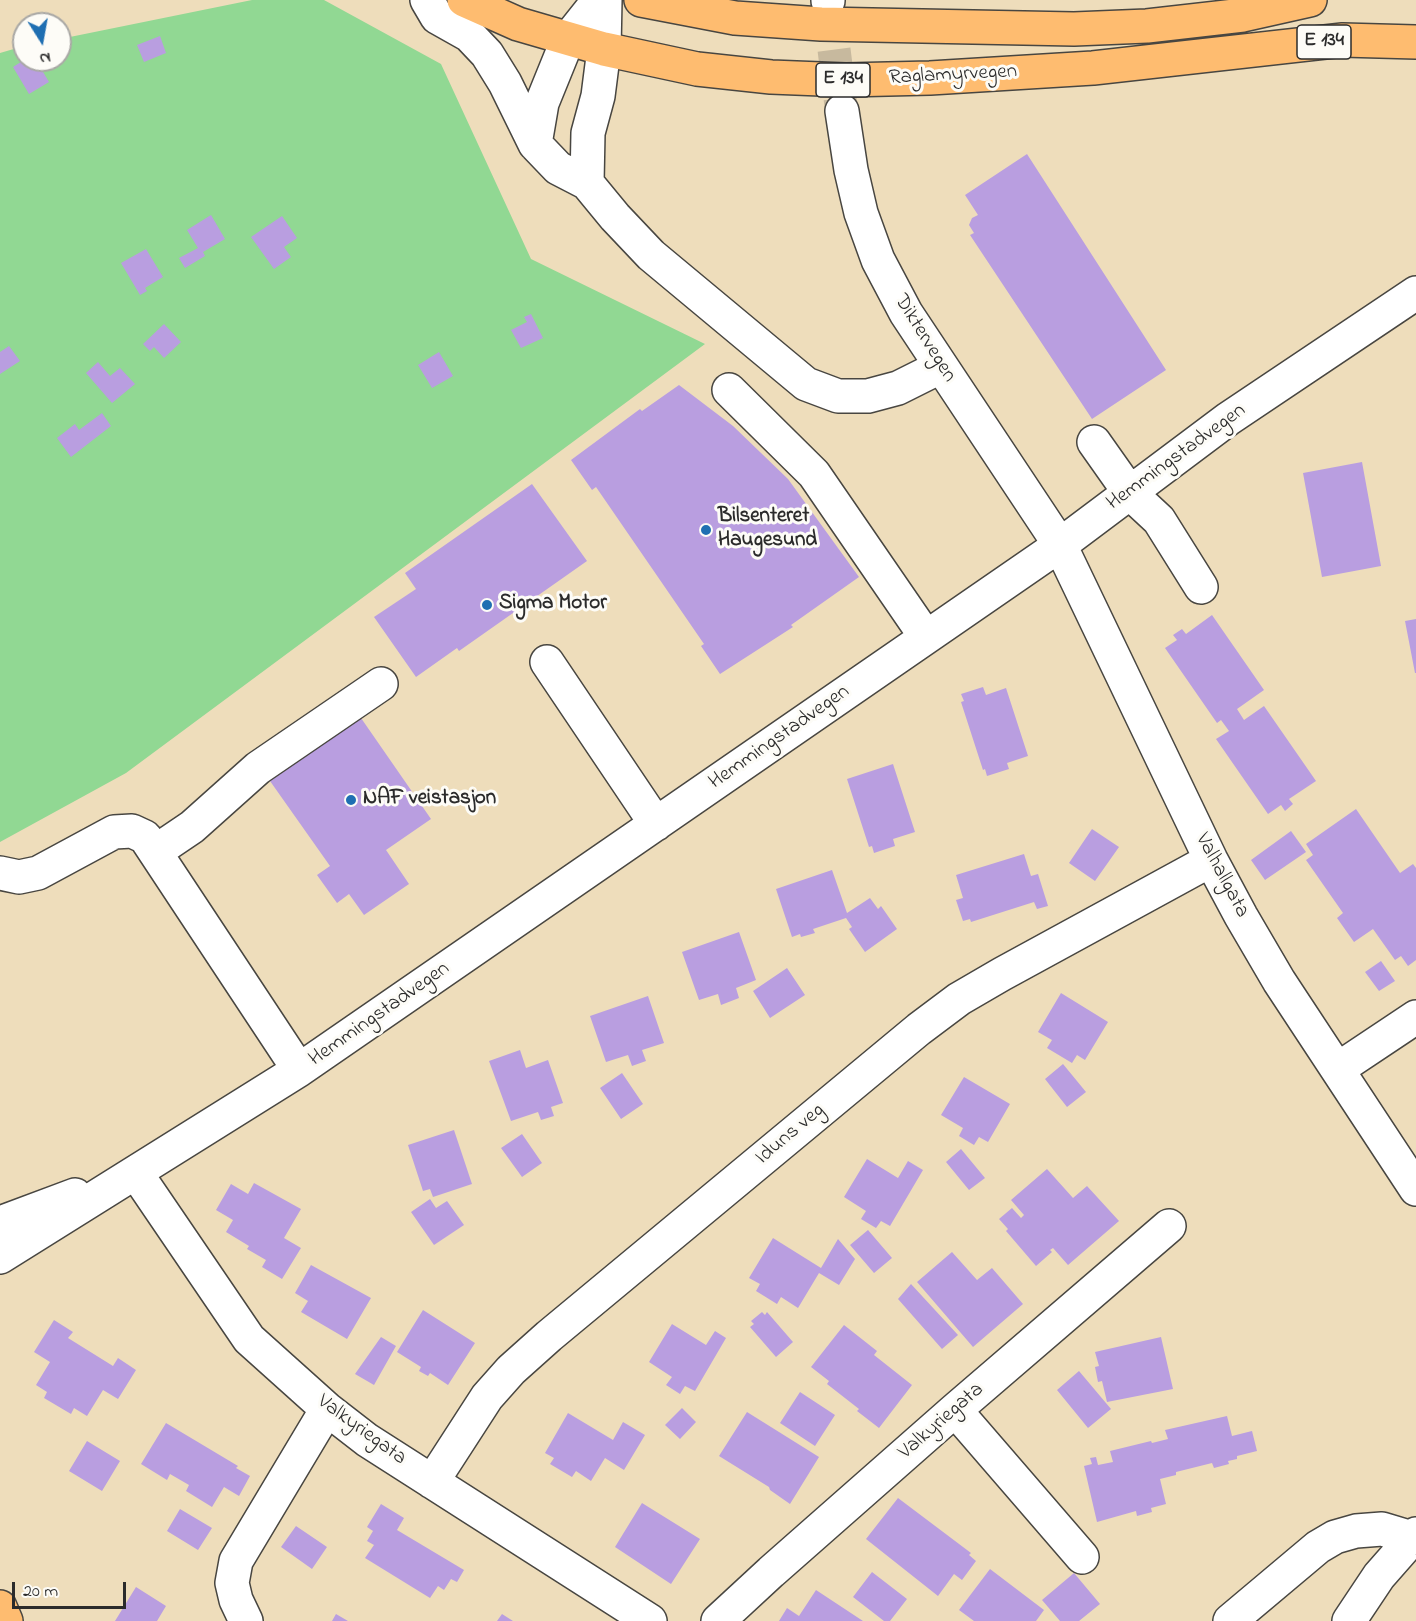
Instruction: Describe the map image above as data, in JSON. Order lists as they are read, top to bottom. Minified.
{"streets":{"main road":["E 134","Raglamyrvegen"],"street":["Diktervegen","Hemmingstadvegen","Valhallgata","Iduns veg","Valkyriegata"]},"crossings":[["Diktervegen","Hemmingstadvegen"],["Diktervegen","Valhallgata"],["Hemmingstadvegen","Valhallgata"],["Hemmingstadvegen","Valkyriegata"],["Valhallgata","Iduns veg"],["Iduns veg","Valkyriegata"]],"places":["Bilsenteret Haugesund","Sigma Motor","NAF veistasjon"],"scale_bar":"20 m","north":"bottom"}
